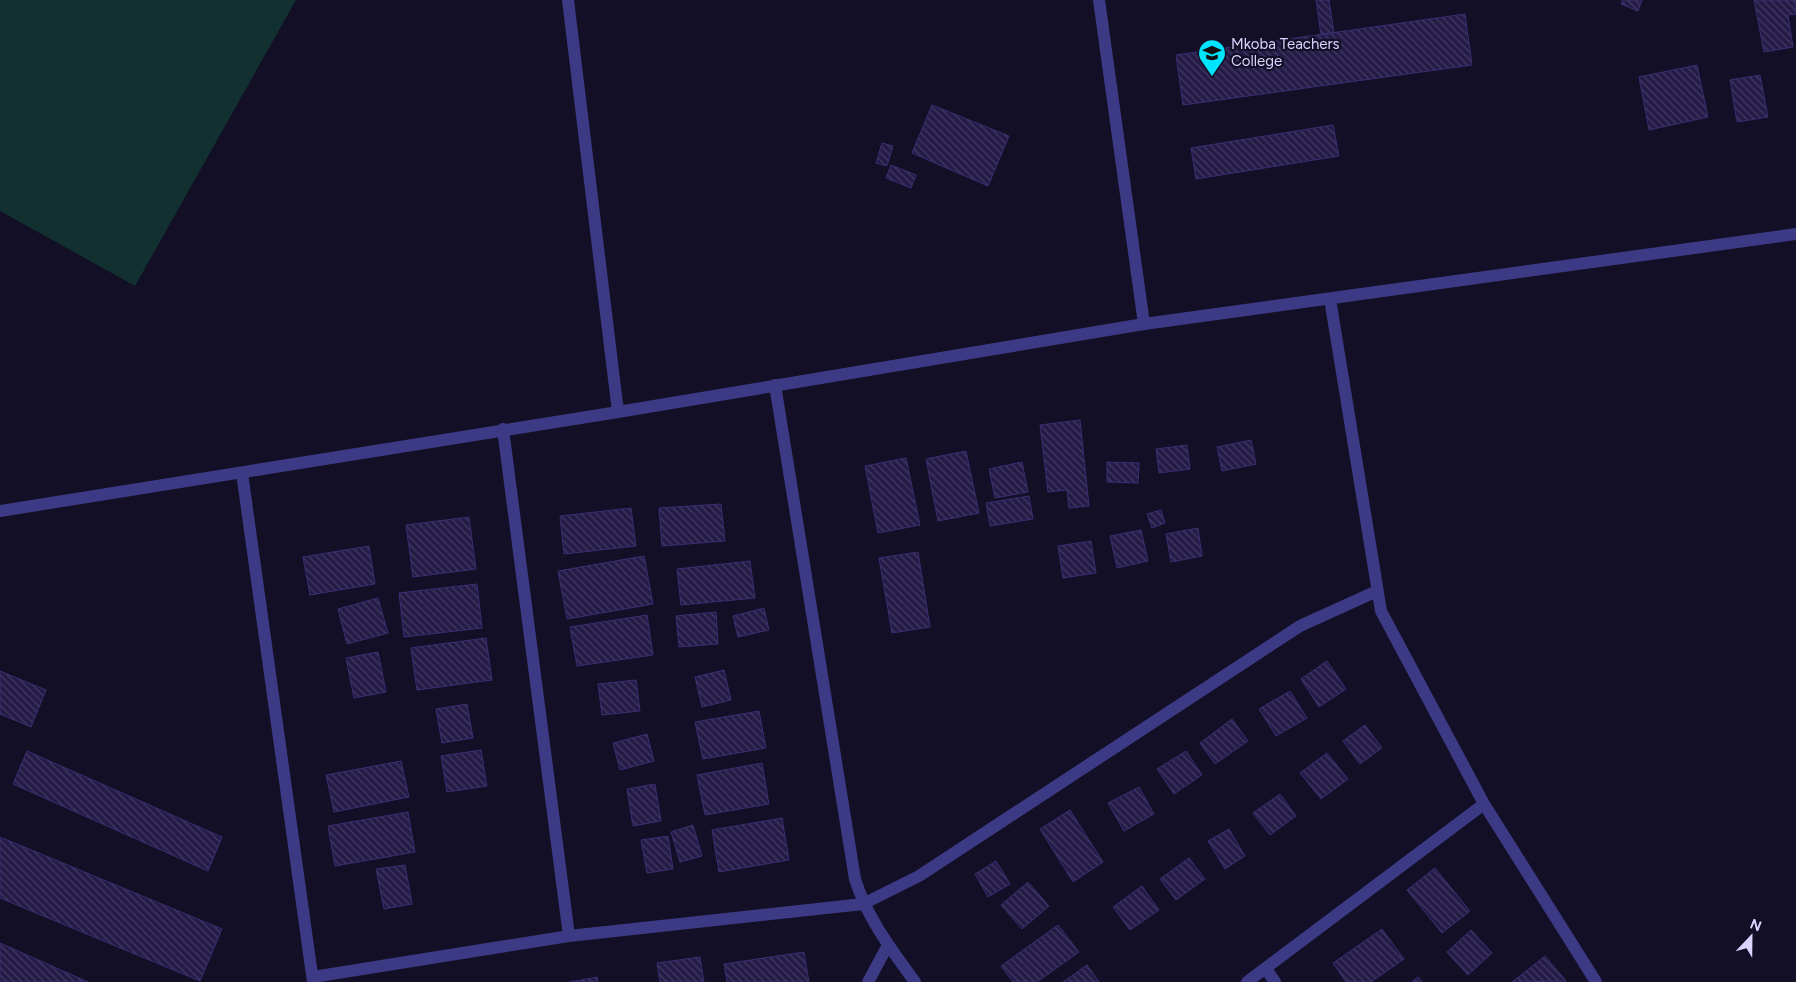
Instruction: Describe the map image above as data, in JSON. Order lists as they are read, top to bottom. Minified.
{"places":{"school or university":["Mkoba Teachers College"]},"north":"top"}
